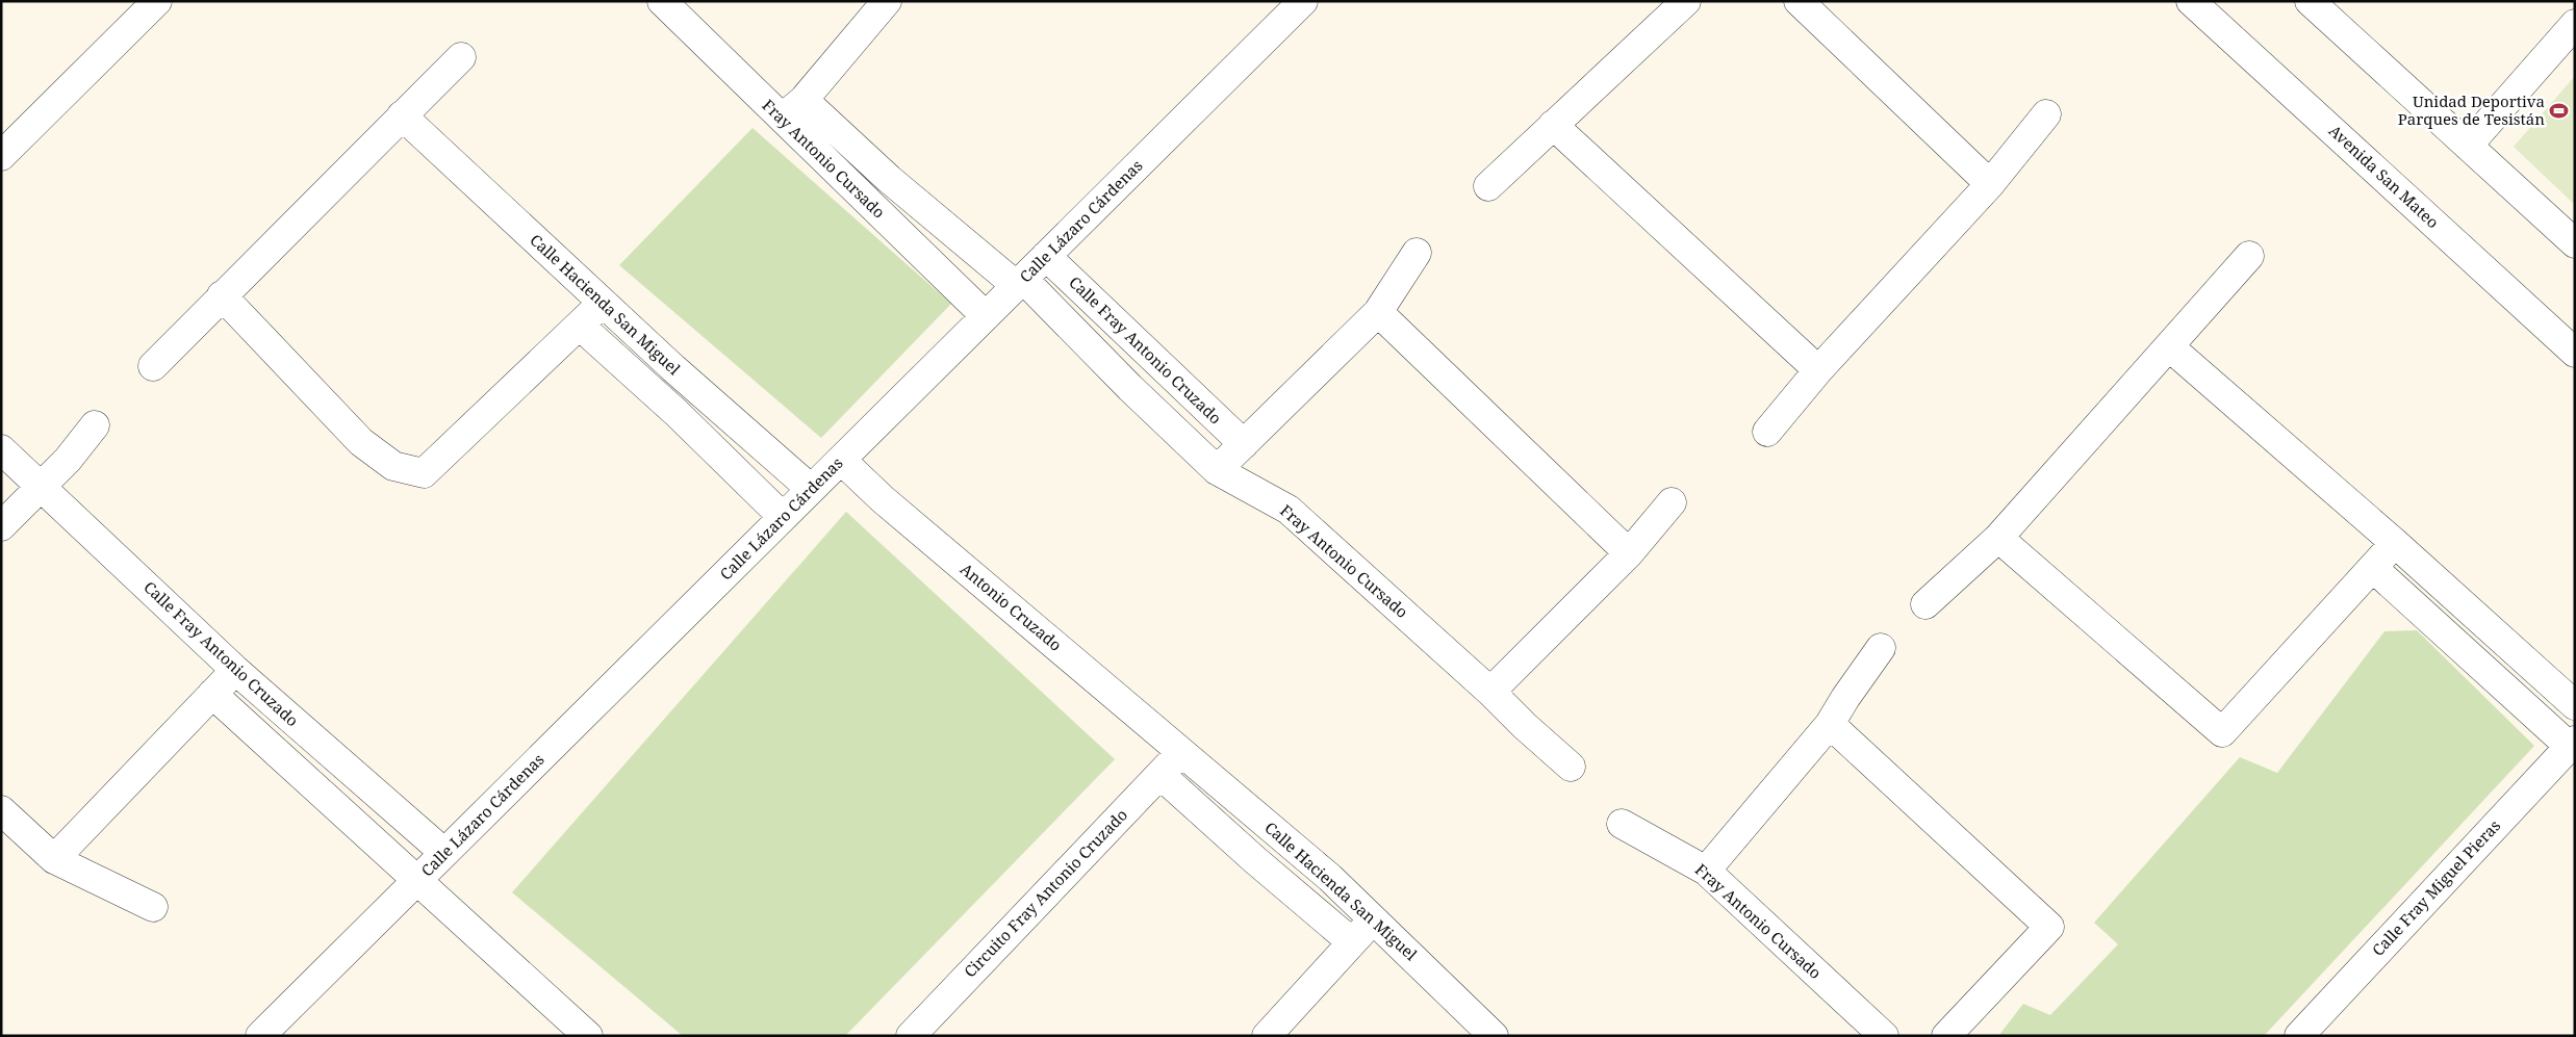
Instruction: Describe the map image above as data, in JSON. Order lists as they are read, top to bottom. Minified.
{"streets":{"street":["Fray Antonio Cursado","Avenida San Mateo","Calle Lázaro Cárdenas","Calle Hacienda San Miguel","Calle Fray Antonio Cruzado","Antonio Cruzado","Calle Fray Miguel Pieras","Circuito Fray Antonio Cruzado"]},"crossings":[["Fray Antonio Cursado","Calle Lázaro Cárdenas"],["Calle Lázaro Cárdenas","Calle Hacienda San Miguel"],["Calle Lázaro Cárdenas","Calle Fray Antonio Cruzado"],["Calle Lázaro Cárdenas","Antonio Cruzado"],["Calle Hacienda San Miguel","Antonio Cruzado"],["Calle Hacienda San Miguel","Circuito Fray Antonio Cruzado"],["Antonio Cruzado","Circuito Fray Antonio Cruzado"]],"places":{"sports":["Unidad Deportiva Parques de Tesistán"]}}
